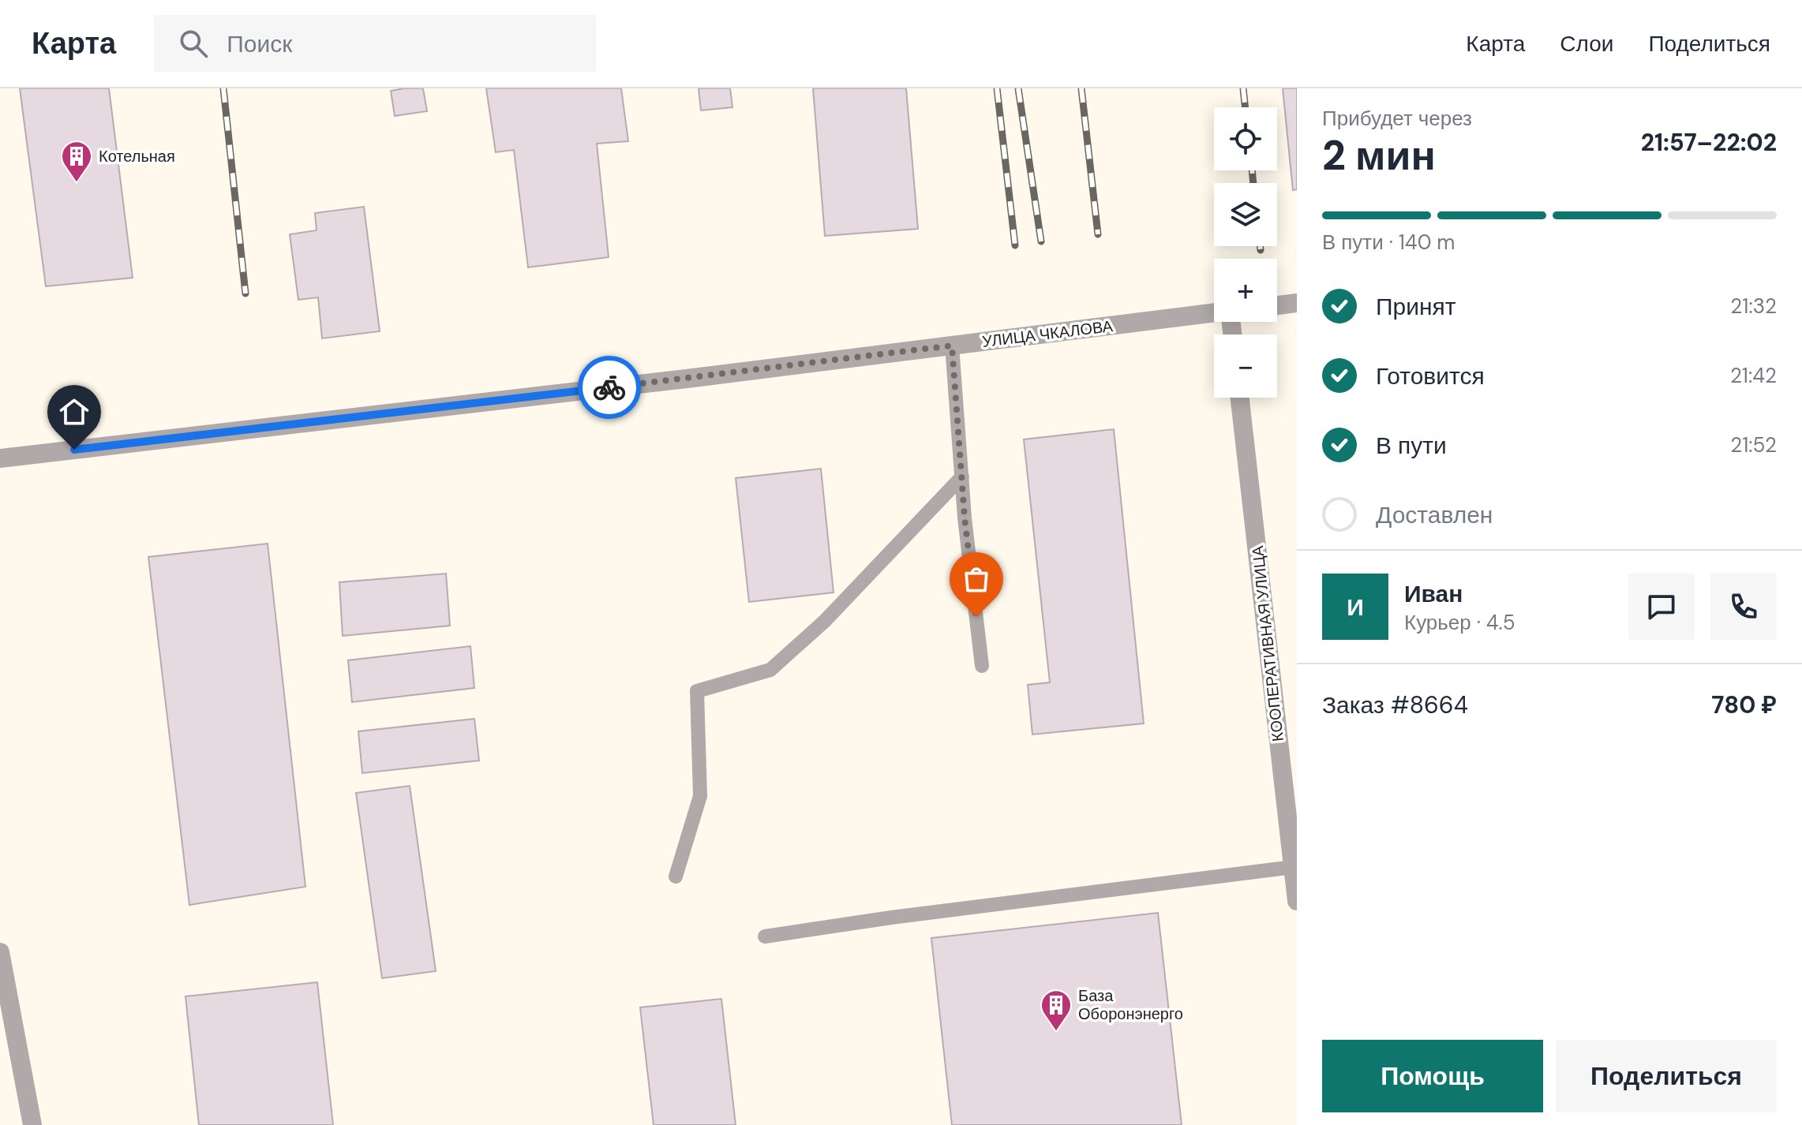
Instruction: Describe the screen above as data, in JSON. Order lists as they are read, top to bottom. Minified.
{"streets":{"street":["УЛИЦА ЧКАЛОВА","КООПЕРАТИВНАЯ УЛИЦА"]},"places":{"building":["Котельная","База Оборонэнерго"]},"page":{"header":"Карта","search":"Поиск","nav":["Карта","Слои","Поделиться"],"heading":["2 мин","Прибудет через","21:57–22:02"],"panel":["Иван","Курьер · 4.5","Заказ #8664","780 ₽"],"map_buttons":["+","−"],"bar":"В пути · 140 m","list":[["Принят","21:32"],["Готовится","21:42"],["В пути","21:52"],"Доставлен"],"round":"И","buttons":["Помощь","Поделиться"]}}
